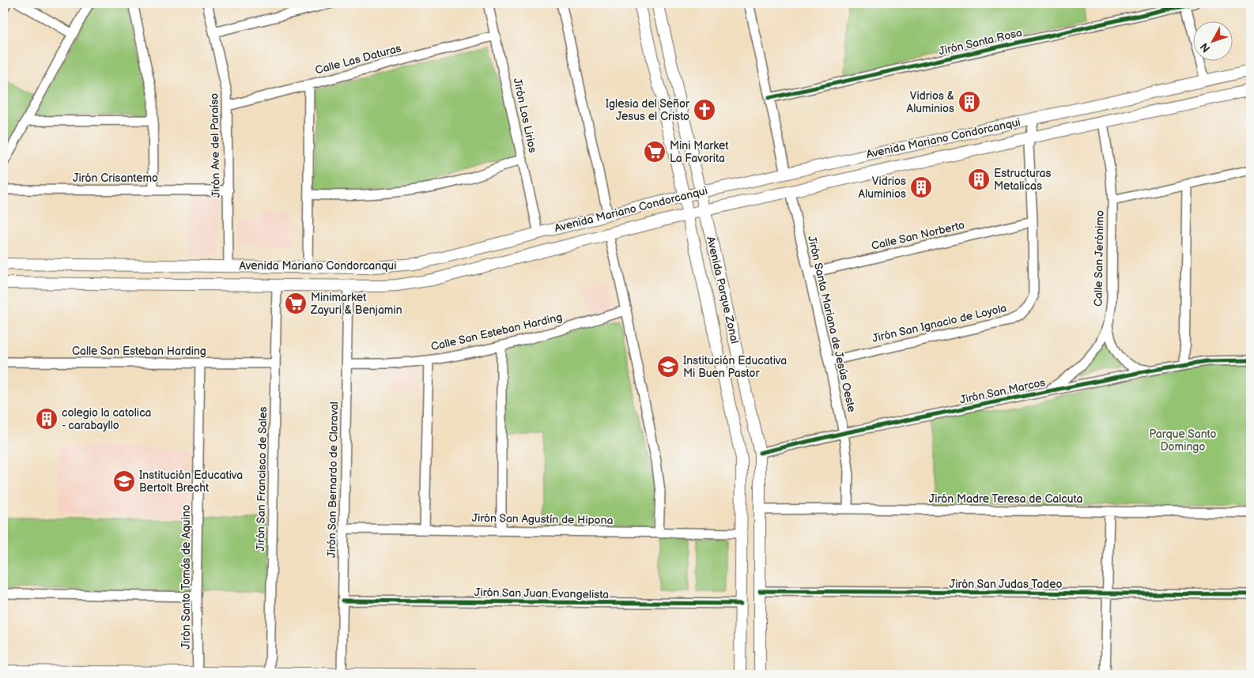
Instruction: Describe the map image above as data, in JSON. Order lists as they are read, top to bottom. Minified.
{"streets":{"main road":["Avenida Mariano Condorcanqui","Avenida Parque Zonal"],"street":["Jirón Santa Rosa","Calle Las Daturas","Jirón Los Lirios","Jirón Ave del Paraíso","Jirón Crisantemo","Calle San Norberto","Calle San Jerónimo","Jirón San Ignacio de Loyola","Jirón Santa Mariana de Jesús Oeste","Calle San Esteban Harding","Jirón San Marcos","Jirón San Francisco de Sales","Jirón San Bernardo de Claraval","Jirón Madre Teresa de Calcuta","Jirón San Agustín de Hipona","Jirón Santo Tomás de Aquino","Jirón San Judas Tadeo","Jirón San Juan Evangelista"]},"crossings":[["Calle Las Daturas","Jirón Los Lirios"],["Calle Las Daturas","Jirón Ave del Paraíso"],["Jirón Los Lirios","Avenida Mariano Condorcanqui"],["Avenida Mariano Condorcanqui","Jirón Ave del Paraíso"],["Avenida Mariano Condorcanqui","Calle San Jerónimo"],["Avenida Mariano Condorcanqui","Avenida Parque Zonal"],["Avenida Mariano Condorcanqui","Jirón San Ignacio de Loyola"],["Avenida Mariano Condorcanqui","Jirón Santa Mariana de Jesús Oeste"],["Avenida Mariano Condorcanqui","Jirón San Francisco de Sales"],["Avenida Mariano Condorcanqui","Jirón San Bernardo de Claraval"],["Jirón Ave del Paraíso","Jirón Crisantemo"],["Calle San Norberto","Jirón San Ignacio de Loyola"],["Calle San Norberto","Jirón Santa Mariana de Jesús Oeste"],["Calle San Jerónimo","Jirón San Marcos"],["Avenida Parque Zonal","Jirón San Marcos"],["Avenida Parque Zonal","Jirón Madre Teresa de Calcuta"],["Avenida Parque Zonal","Jirón San Agustín de Hipona"],["Avenida Parque Zonal","Jirón San Judas Tadeo"],["Avenida Parque Zonal","Jirón San Juan Evangelista"],["Jirón San Ignacio de Loyola","Jirón Santa Mariana de Jesús Oeste"],["Jirón Santa Mariana de Jesús Oeste","Jirón San Marcos"],["Jirón Santa Mariana de Jesús Oeste","Jirón Madre Teresa de Calcuta"],["Calle San Esteban Harding","Jirón San Francisco de Sales"],["Calle San Esteban Harding","Jirón San Bernardo de Claraval"],["Calle San Esteban Harding","Jirón Santo Tomás de Aquino"],["Jirón San Bernardo de Claraval","Jirón San Agustín de Hipona"],["Jirón San Bernardo de Claraval","Jirón San Juan Evangelista"]],"parks":["Parque Santo Domingo"],"places":{"building":["Vidrios & Aluminios","Estructuras Metalicas","Vidrios Aluminios","colegio la catolica - carabayllo"],"church":["Iglesia del Señor Jesus el Cristo"],"supermarket":["Mini Market La Favorita","Minimarket Zayuri & Benjamin"],"school or university":["Institución Educativa Mi Buen Pastor","Institución Educativa Bertolt Brecht"]},"north":"bottom left"}
